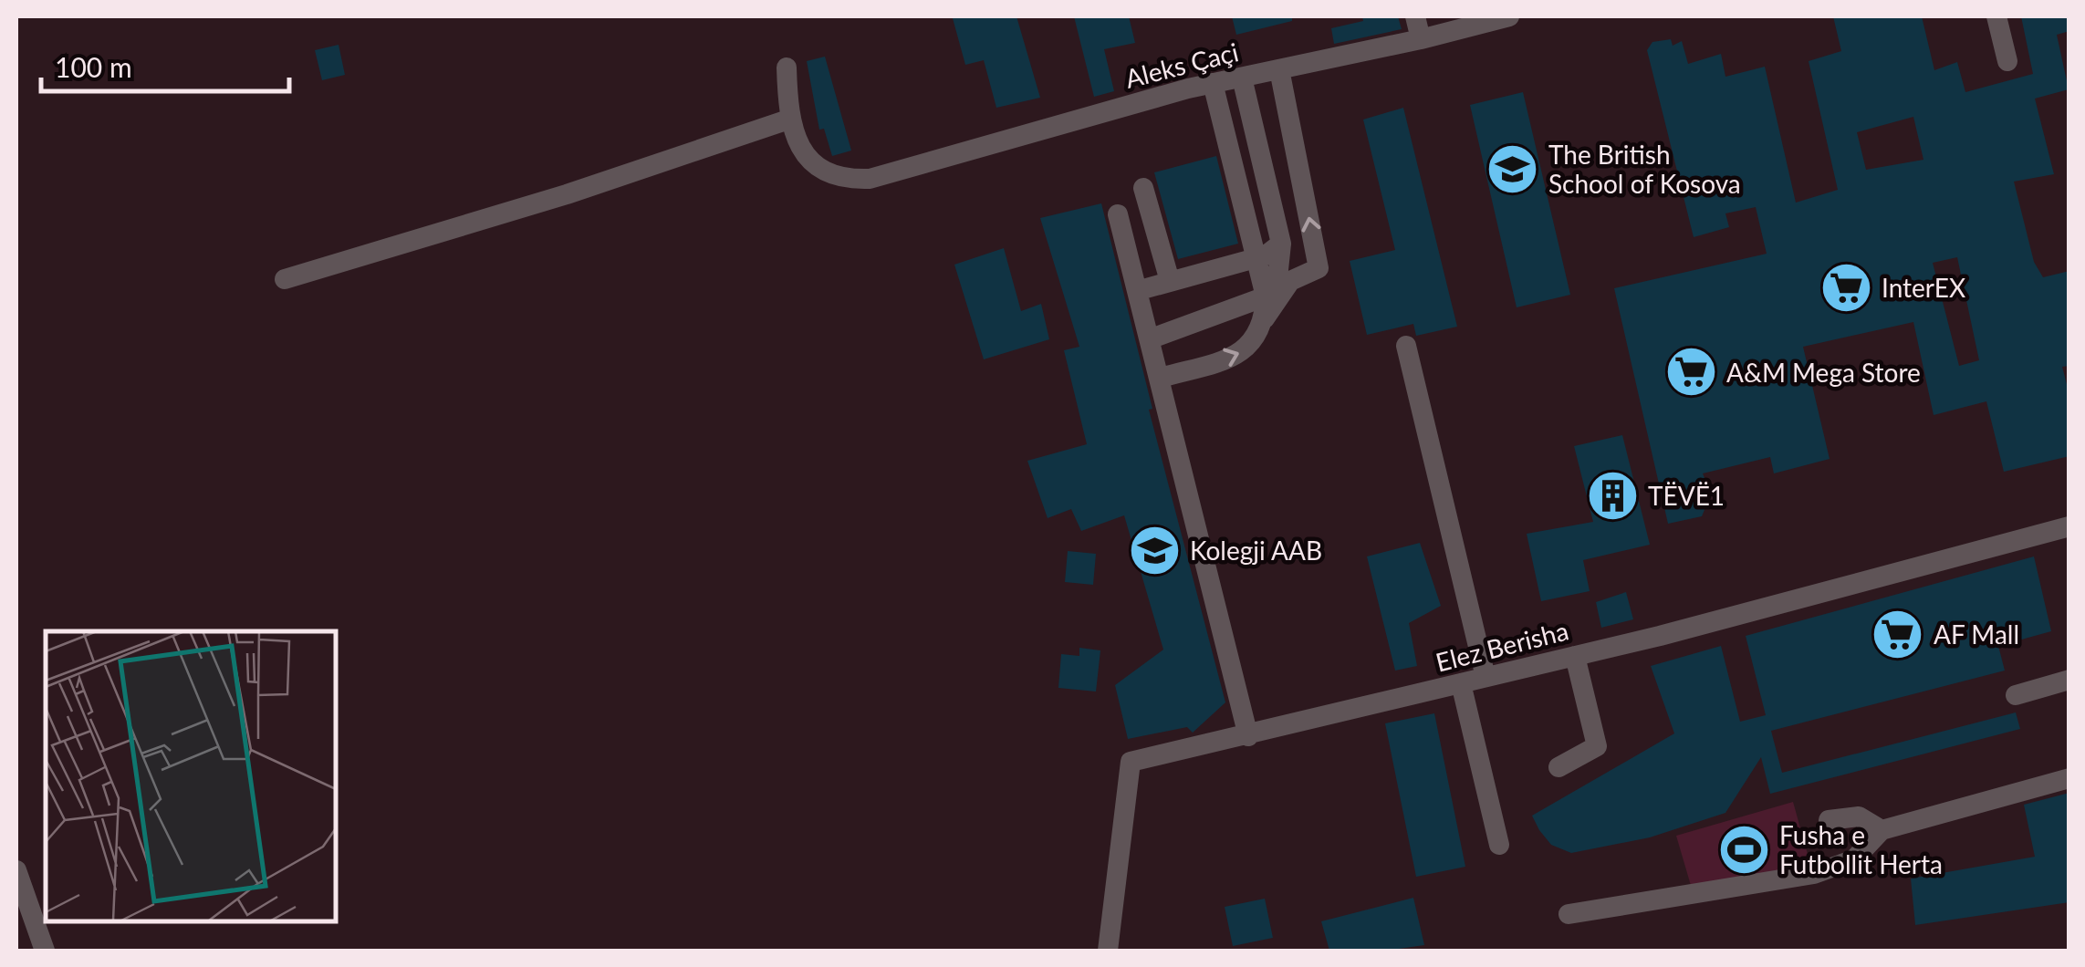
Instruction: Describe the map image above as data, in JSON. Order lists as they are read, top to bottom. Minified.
{"streets":{"street":["Aleks Çaçi","Elez Berisha"]},"places":{"school or university":["The British School of Kosova","Kolegji AAB"],"supermarket":["InterEX","A&M Mega Store","AF Mall"],"building":["TËVË1"],"sports":["Fusha e Futbollit Herta"]},"scale_bar":"100 m"}
